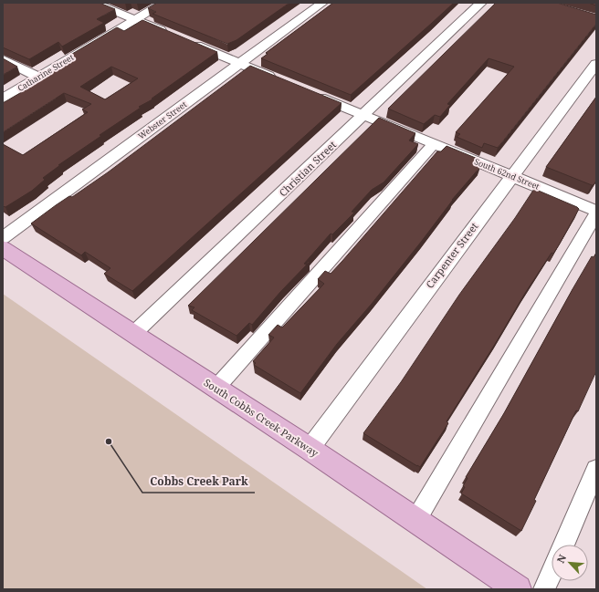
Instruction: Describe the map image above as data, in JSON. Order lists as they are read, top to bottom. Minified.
{"streets":{"main road":["South Cobbs Creek Parkway"],"street":["Catharine Street","Webster Street","Christian Street","South 62nd Street","Carpenter Street"]},"crossings":[["Christian Street","South 62nd Street"],["Christian Street","South Cobbs Creek Parkway"],["South 62nd Street","Carpenter Street"],["Carpenter Street","South Cobbs Creek Parkway"]],"places":["Cobbs Creek Park"],"north":"top left"}
